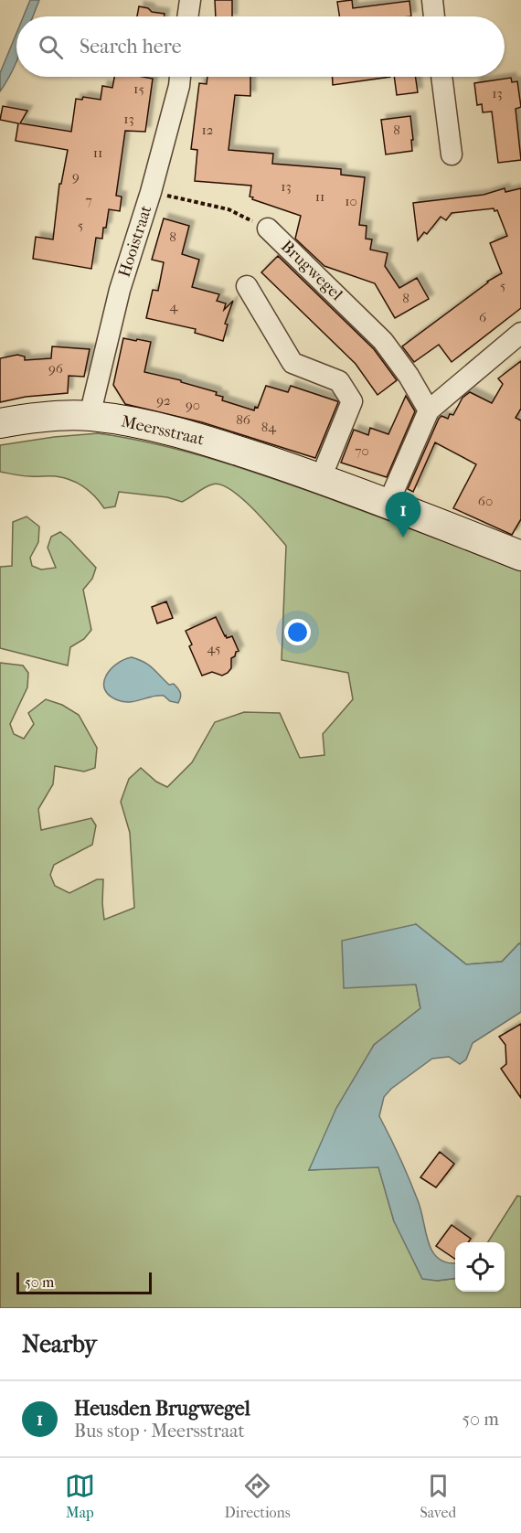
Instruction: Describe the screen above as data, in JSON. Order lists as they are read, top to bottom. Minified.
{"streets":{"main road":["Meersstraat"],"street":["Hooistraat","Brugwegel"]},"crossings":[["Hooistraat","Brugwegel"],["Hooistraat","Meersstraat"]],"house_numbers":["15","13","13","12","8","11","9","13","11","7","10","5","8","5","8","4","6","96","92","90","86","84","70","60","45"],"scale_bar":"50 m","page":{"search":"Search here","pins":"1","scale":"50 m","heading":"Nearby","list":[{"mark":"1","name":"Heusden Brugwegel","note":"Bus stop · Meersstraat","value":"50 m"}],"nav":["Map","Directions","Saved"]}}
